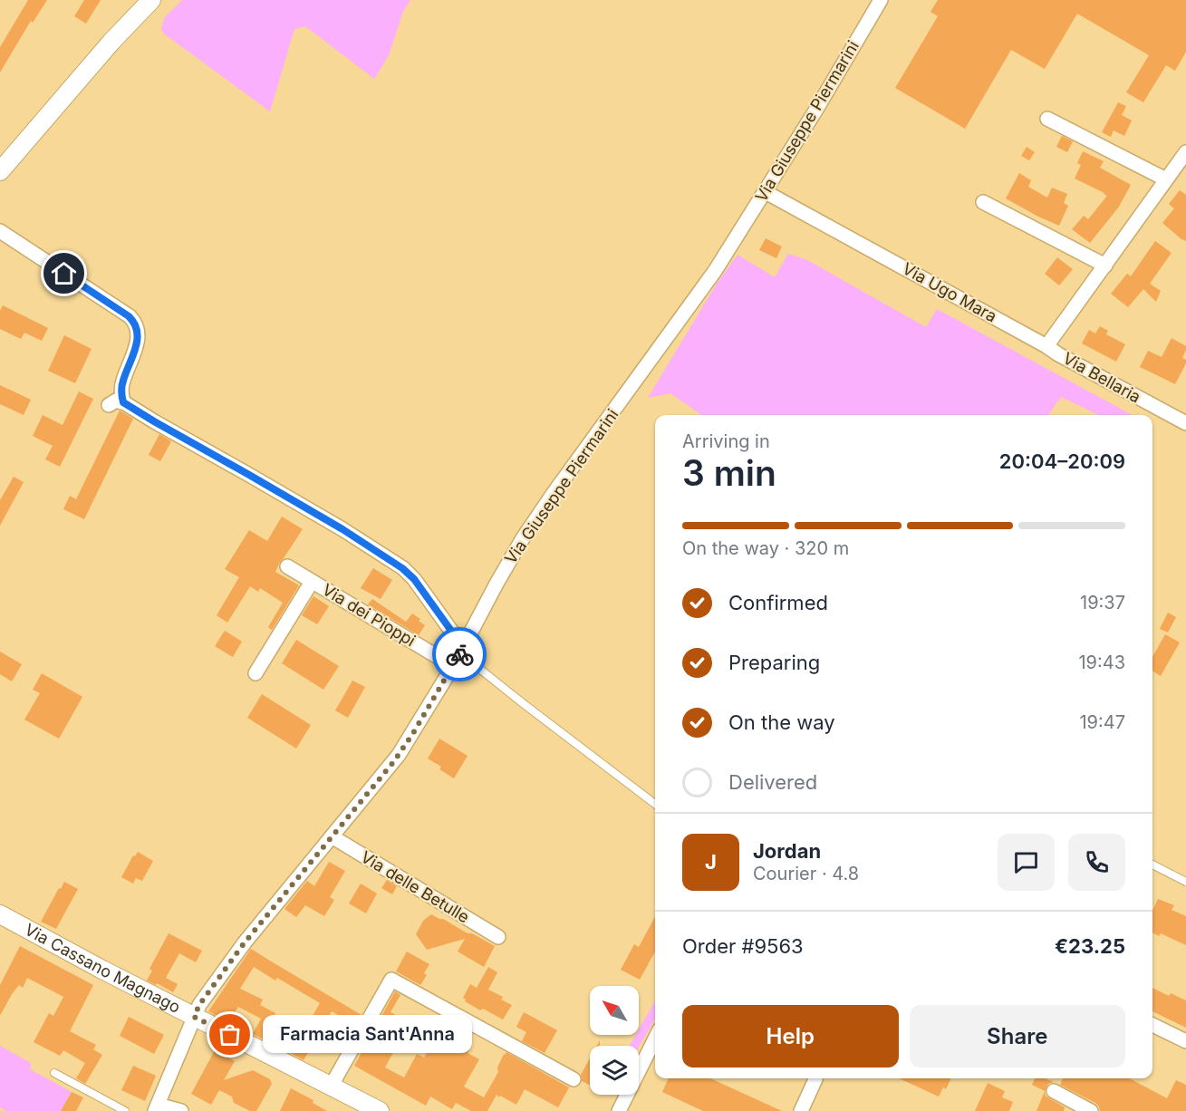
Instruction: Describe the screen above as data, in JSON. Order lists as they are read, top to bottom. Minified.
{"streets":{"street":["Via Giuseppe Piermarini","Via Ugo Mara","Via Bellaria","Via dei Pioppi","Via delle Betulle","Via Cassano Magnago"]},"crossings":[["Via Giuseppe Piermarini","Via Ugo Mara"],["Via Giuseppe Piermarini","Via dei Pioppi"],["Via Giuseppe Piermarini","Via delle Betulle"],["Via Giuseppe Piermarini","Via Cassano Magnago"],["Via Ugo Mara","Via Bellaria"]],"places":["Farmacia Sant'Anna"],"north":"top left","page":{"heading":["3 min","Arriving in","20:04–20:09"],"panel":["Jordan","Courier · 4.8","Order #9563","€23.25"],"bar":"On the way · 320 m","list":[["Confirmed","19:37"],["Preparing","19:43"],["On the way","19:47"],"Delivered"],"round":"J","buttons":["Help","Share"],"bubble":"Farmacia Sant'Anna"}}
